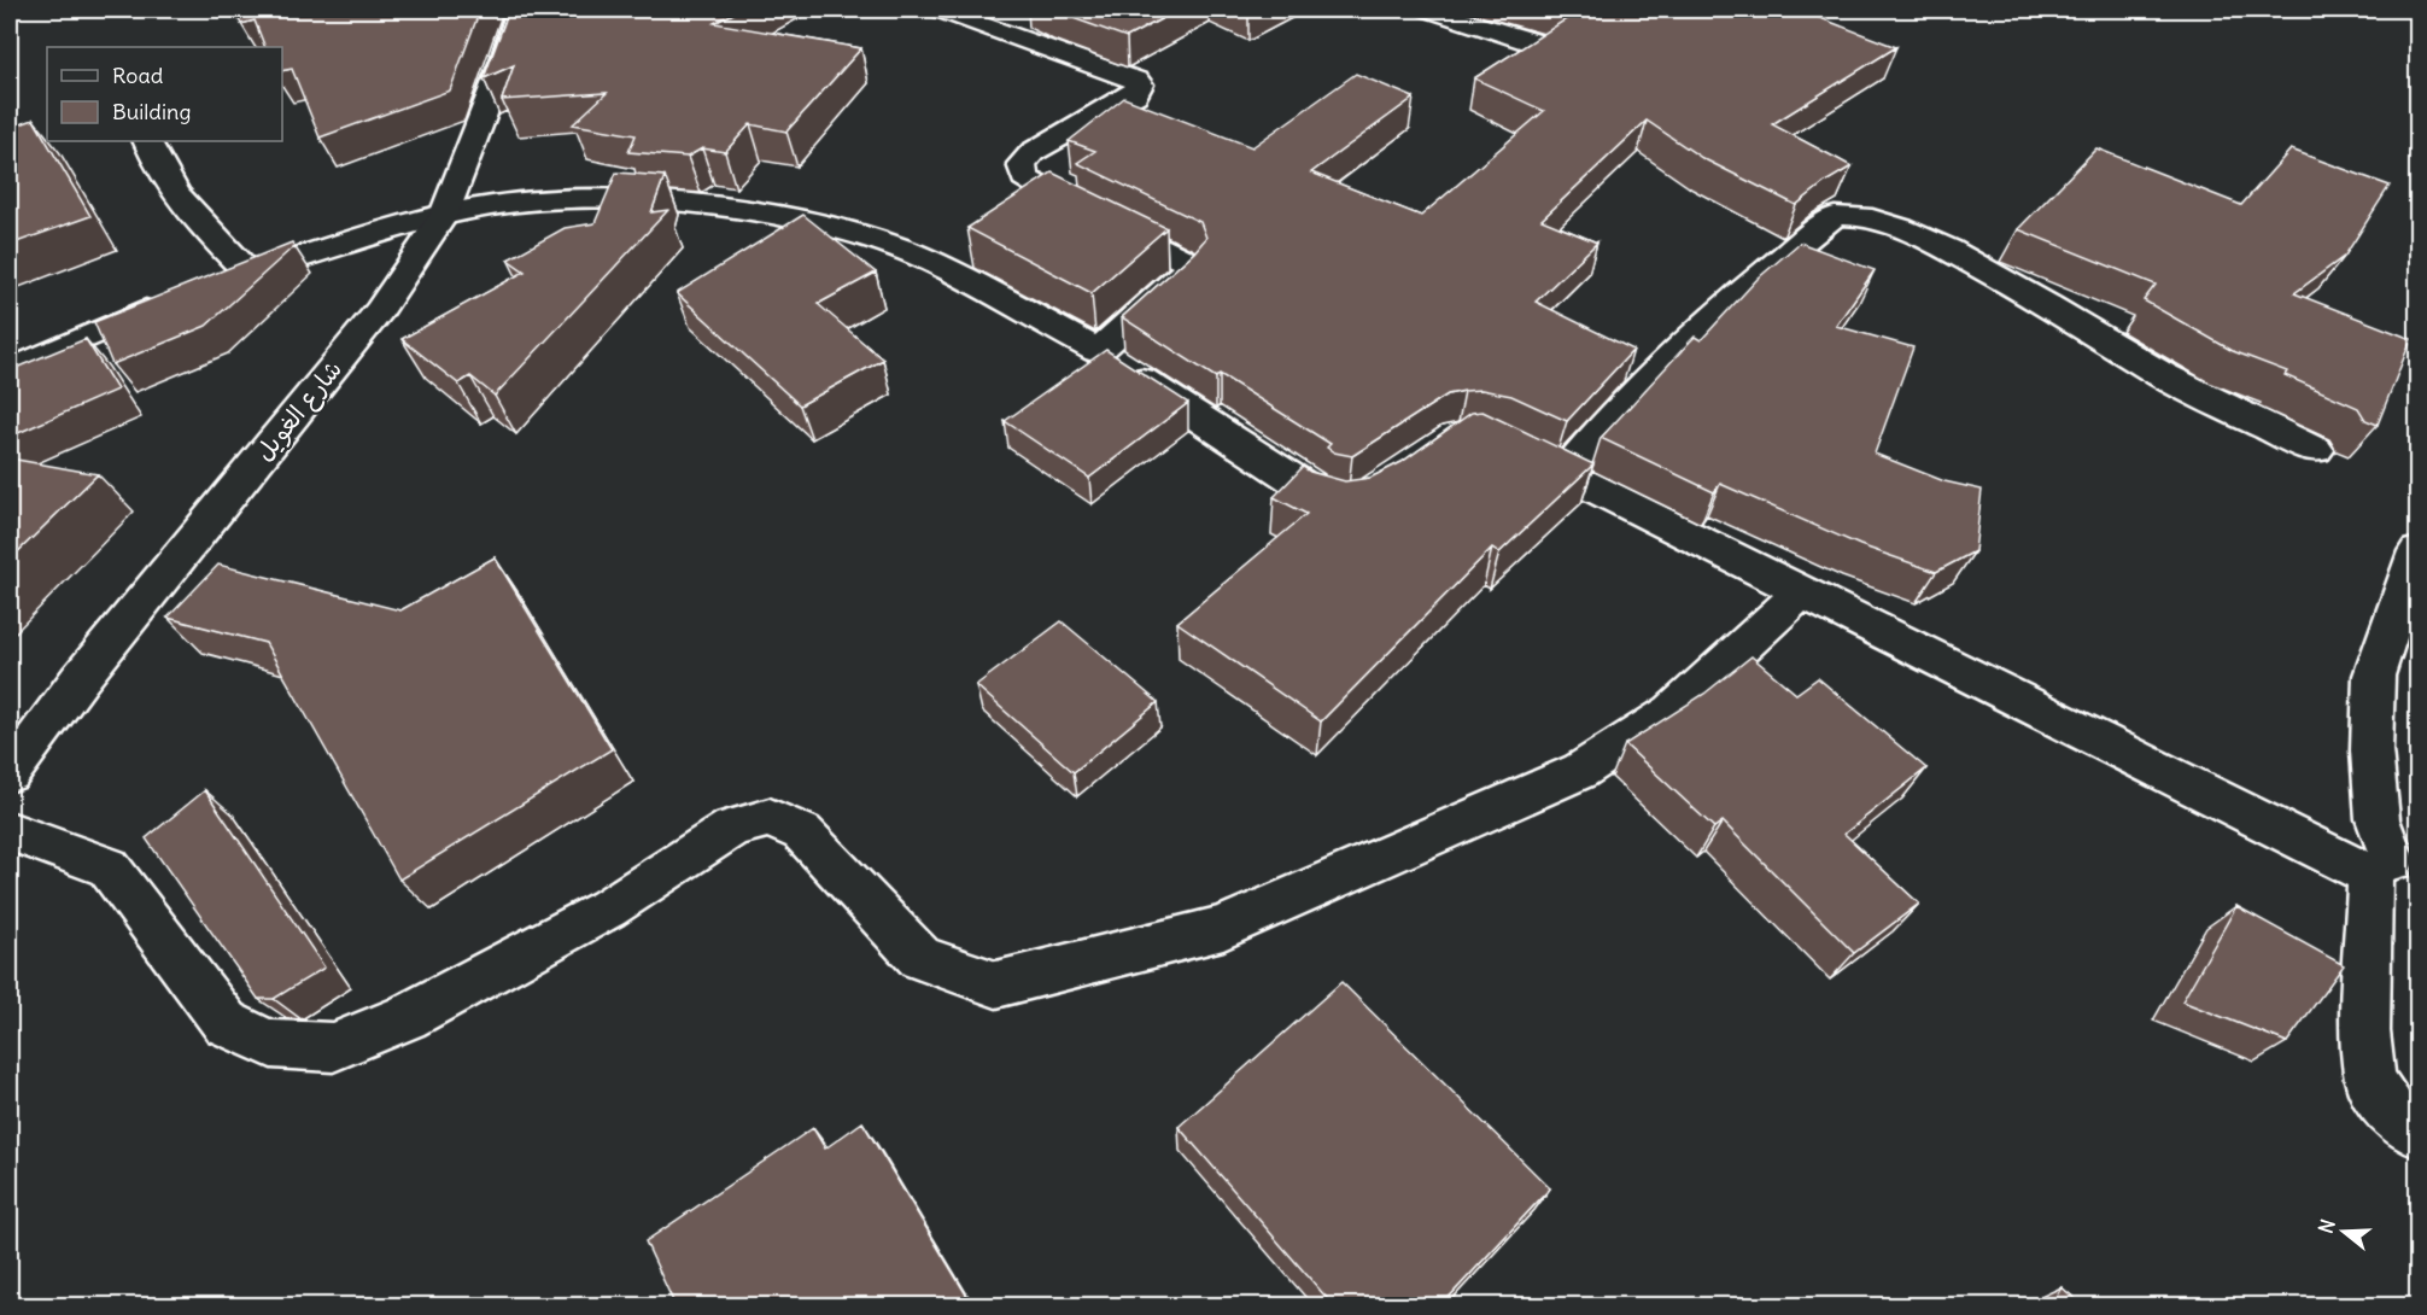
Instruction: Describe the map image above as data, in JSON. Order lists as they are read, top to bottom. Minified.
{"streets":{"street":["شارع الغويل"]},"legend":["Road","Building"],"north":"left"}
